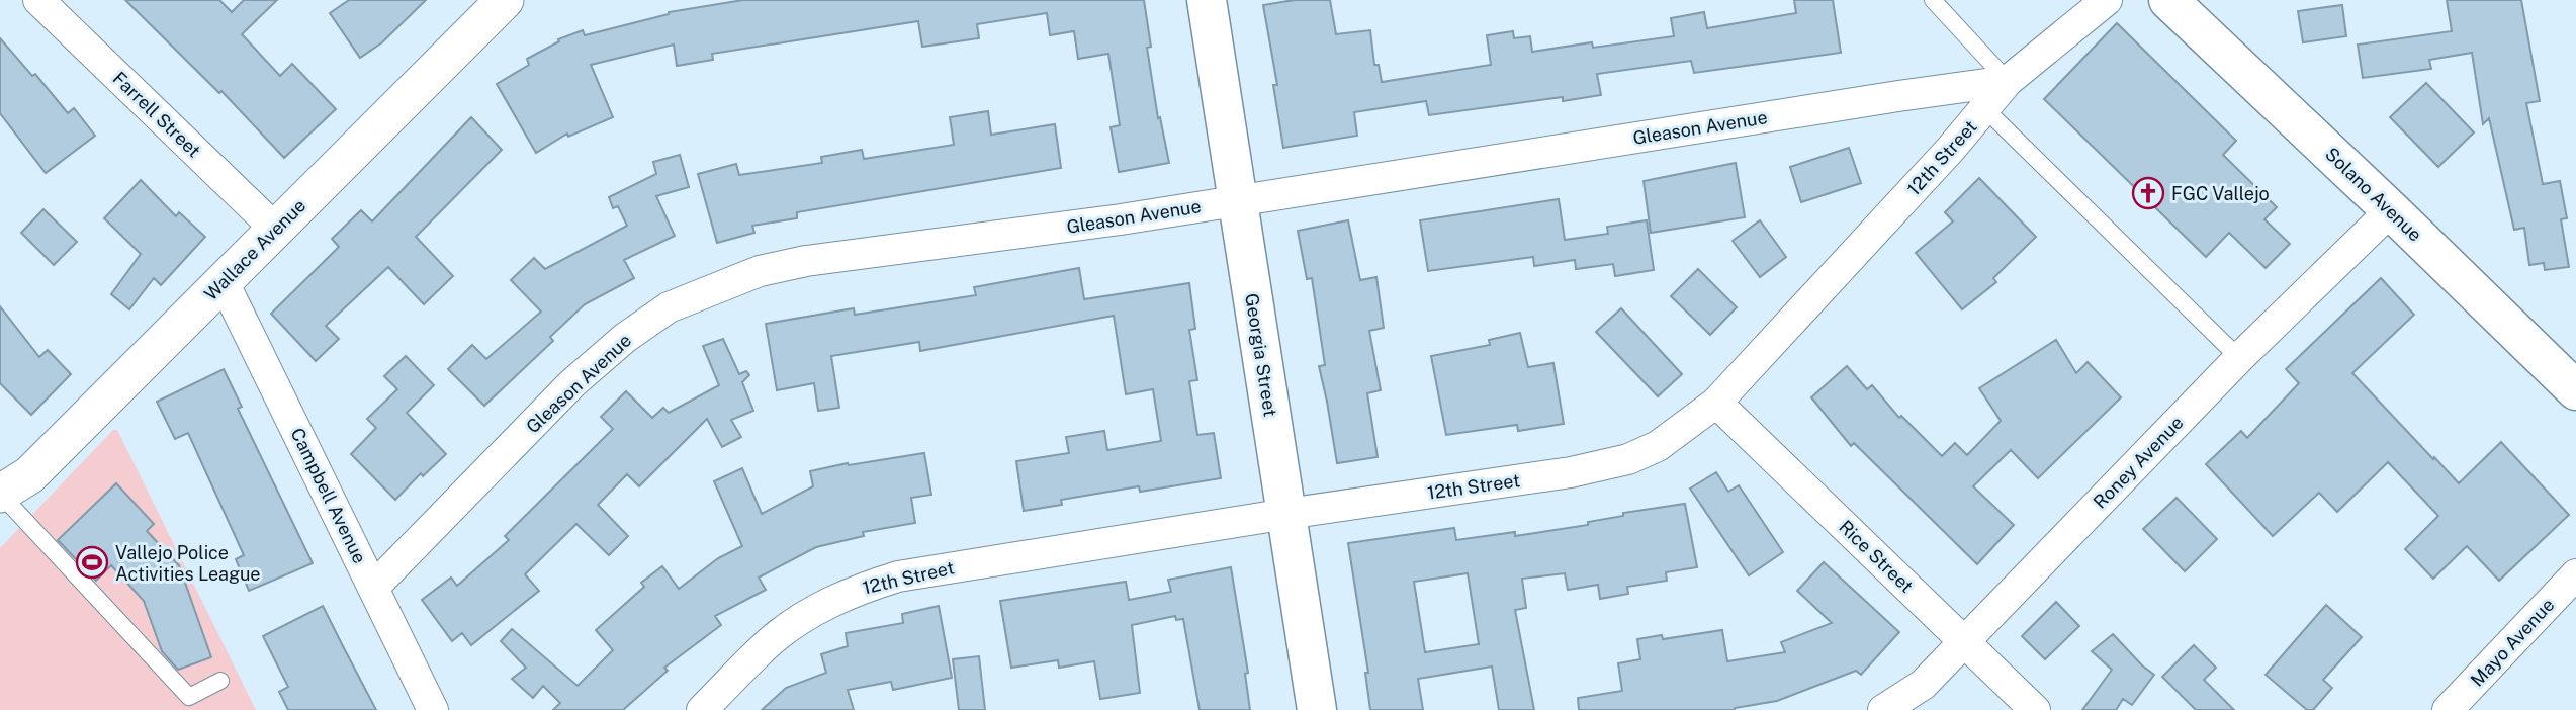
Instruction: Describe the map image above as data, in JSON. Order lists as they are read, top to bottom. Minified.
{"streets":{"main road":["Solano Avenue","Georgia Street"],"street":["Farrell Street","Gleason Avenue","12th Street","Wallace Avenue","Roney Avenue","Campbell Avenue","Rice Street","Mayo Avenue"]},"crossings":[["Farrell Street","Wallace Avenue"],["Gleason Avenue","12th Street"],["Gleason Avenue","Georgia Street"],["Gleason Avenue","Campbell Avenue"],["12th Street","Georgia Street"],["12th Street","Rice Street"],["Solano Avenue","Roney Avenue"],["Wallace Avenue","Campbell Avenue"],["Roney Avenue","Rice Street"]],"places":{"church":["FGC Vallejo"],"sports":["Vallejo Police Activities League"]}}
